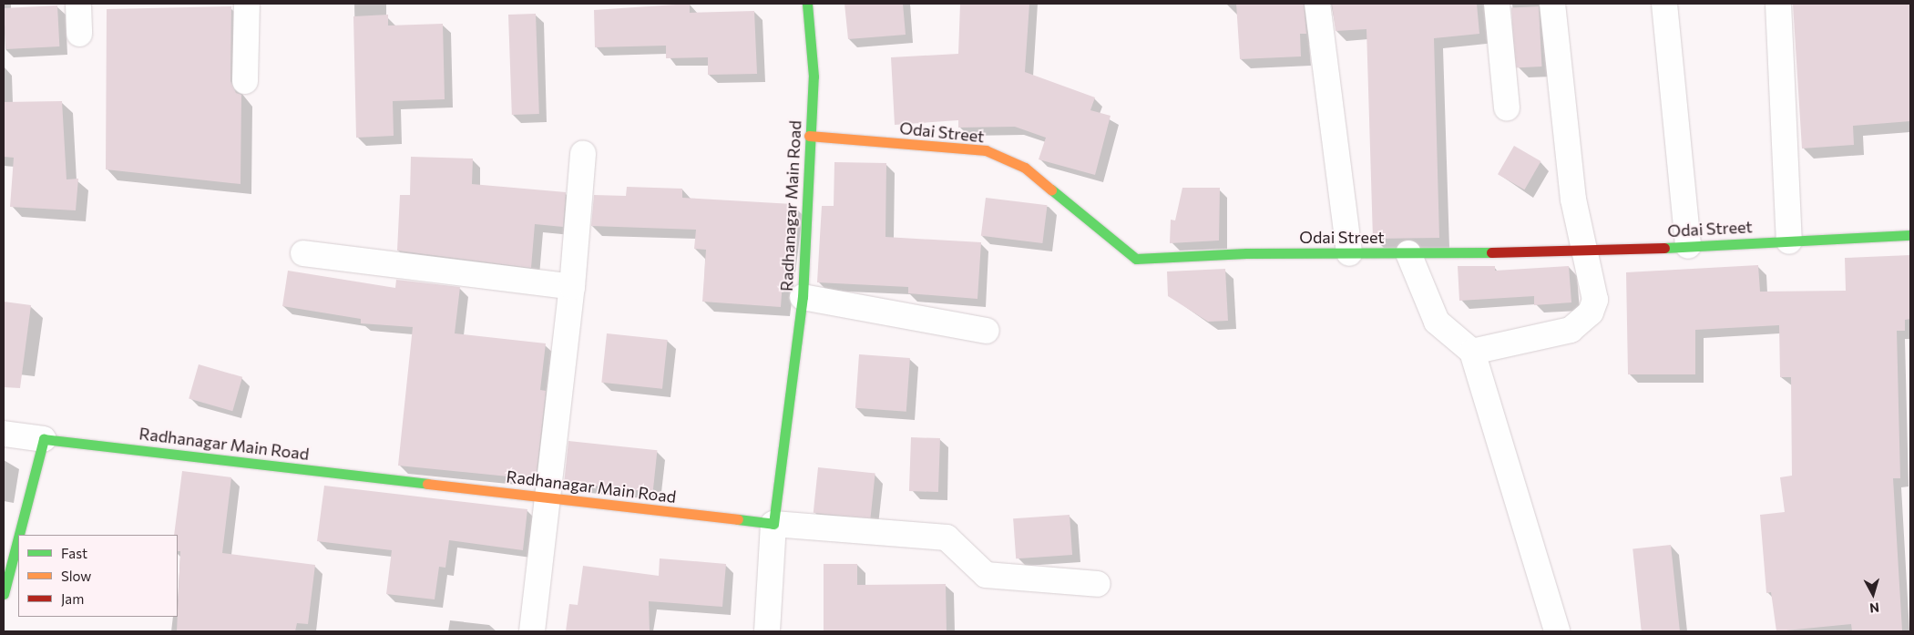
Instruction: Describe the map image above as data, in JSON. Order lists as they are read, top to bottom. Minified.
{"streets":{"street":["Odai Street","Radhanagar Main Road"]},"crossings":[["Odai Street","Radhanagar Main Road"]],"legend":["Fast","Slow","Jam"],"north":"bottom"}
